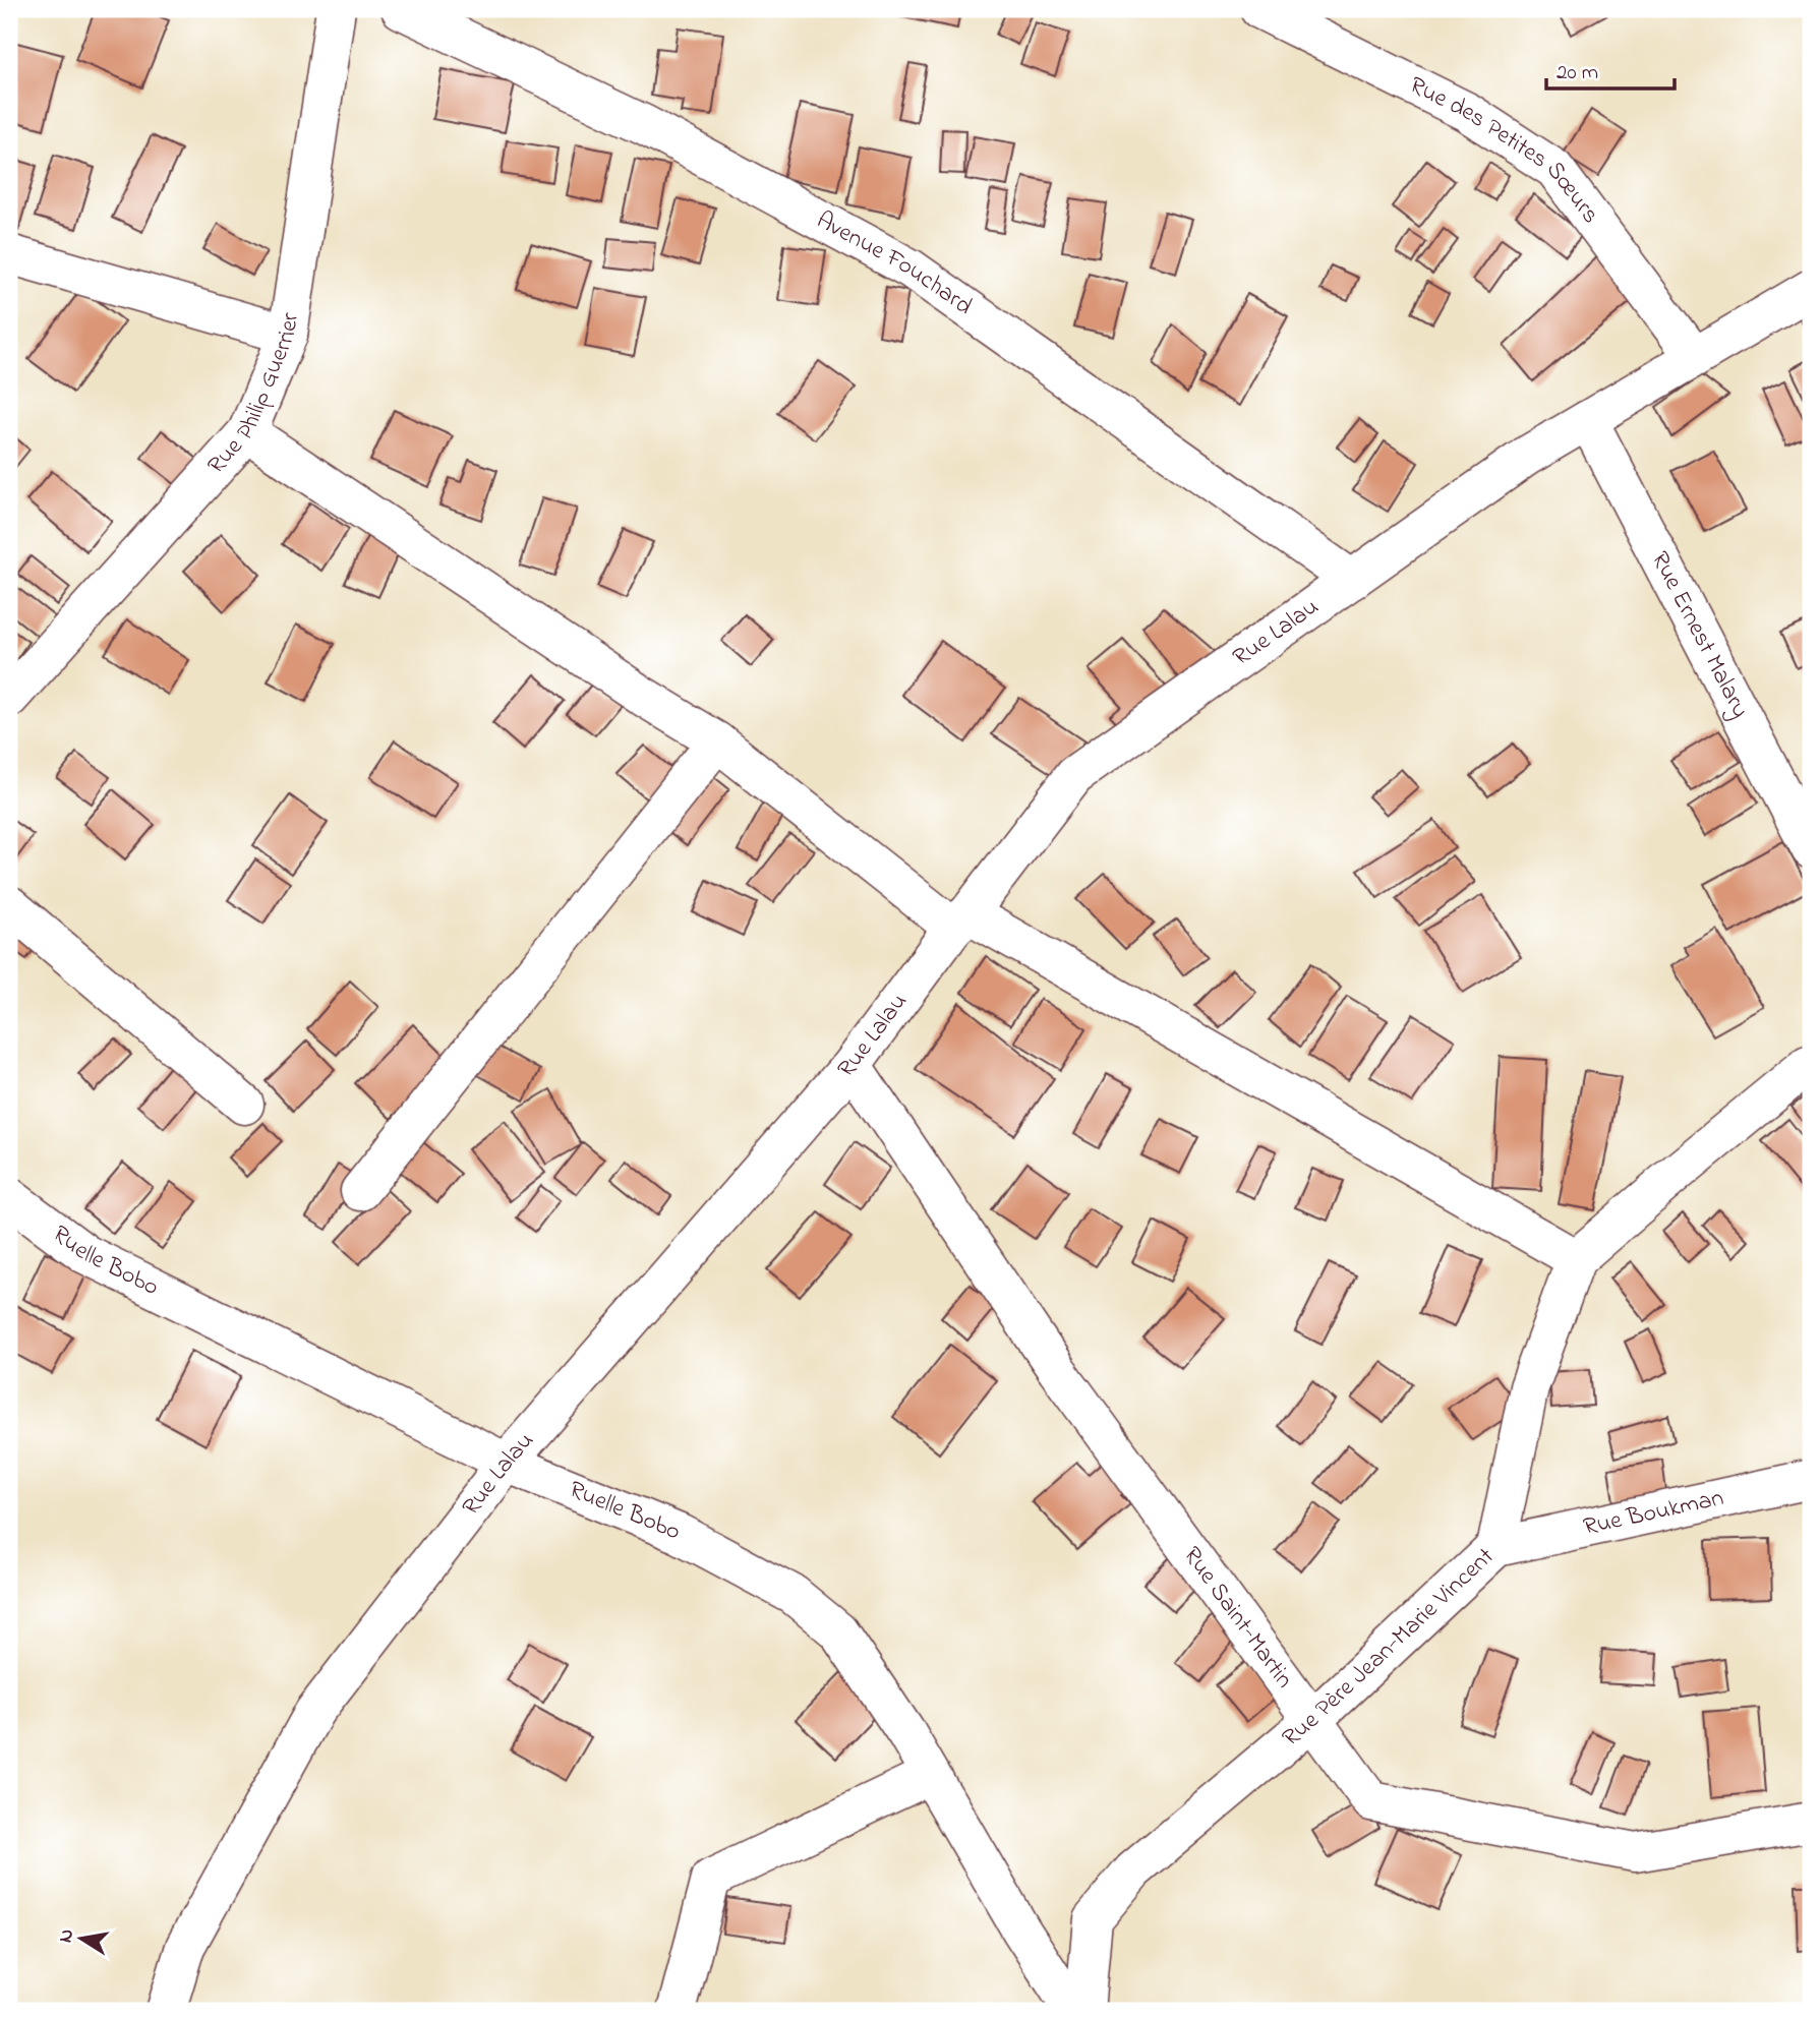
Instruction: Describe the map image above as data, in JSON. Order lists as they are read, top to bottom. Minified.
{"streets":{"street":["Rue des Petites Sœurs","Avenue Fouchard","Rue Philip Guerrier","Rue Lalau","Rue Ernest Malary","Ruelle Bobo","Rue Boukman","Rue Saint-Martin","Rue Père Jean-Marie Vincent"]},"crossings":[["Rue des Petites Sœurs","Rue Lalau"],["Avenue Fouchard","Rue Lalau"],["Rue Lalau","Rue Ernest Malary"],["Rue Lalau","Ruelle Bobo"],["Rue Lalau","Rue Saint-Martin"],["Rue Boukman","Rue Père Jean-Marie Vincent"],["Rue Saint-Martin","Rue Père Jean-Marie Vincent"]],"scale_bar":"20 m","north":"left"}
